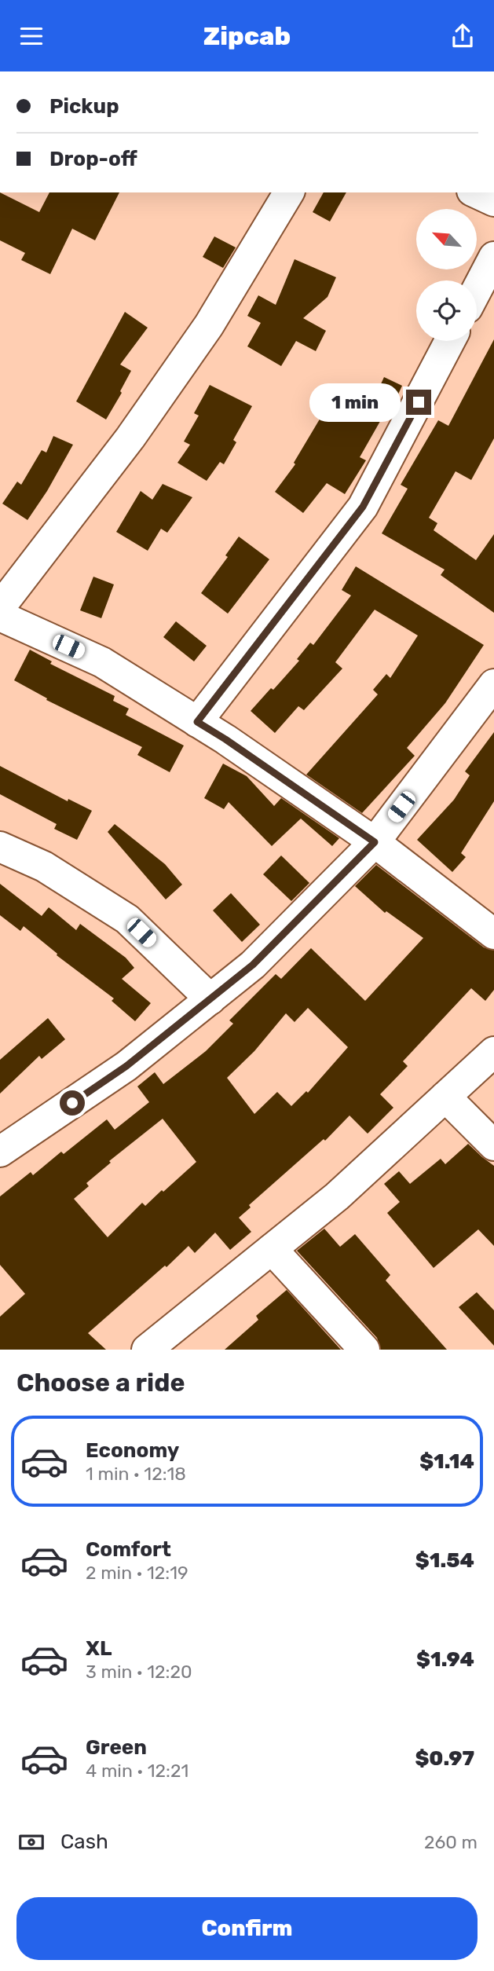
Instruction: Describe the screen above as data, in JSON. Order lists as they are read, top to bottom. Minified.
{"north":"top left","page":{"header":"Zipcab","banner":["Pickup","Drop-off"],"bubble":"1 min","heading":"Choose a ride","list":[{"name":"Economy","note":"1 min · 12:18","value":"$1.14"},{"name":"Comfort","note":"2 min · 12:19","value":"$1.54"},{"name":"XL","note":"3 min · 12:20","value":"$1.94"},{"name":"Green","note":"4 min · 12:21","value":"$0.97"}],"pay":["Cash","260 m"],"buttons":"Confirm"}}
